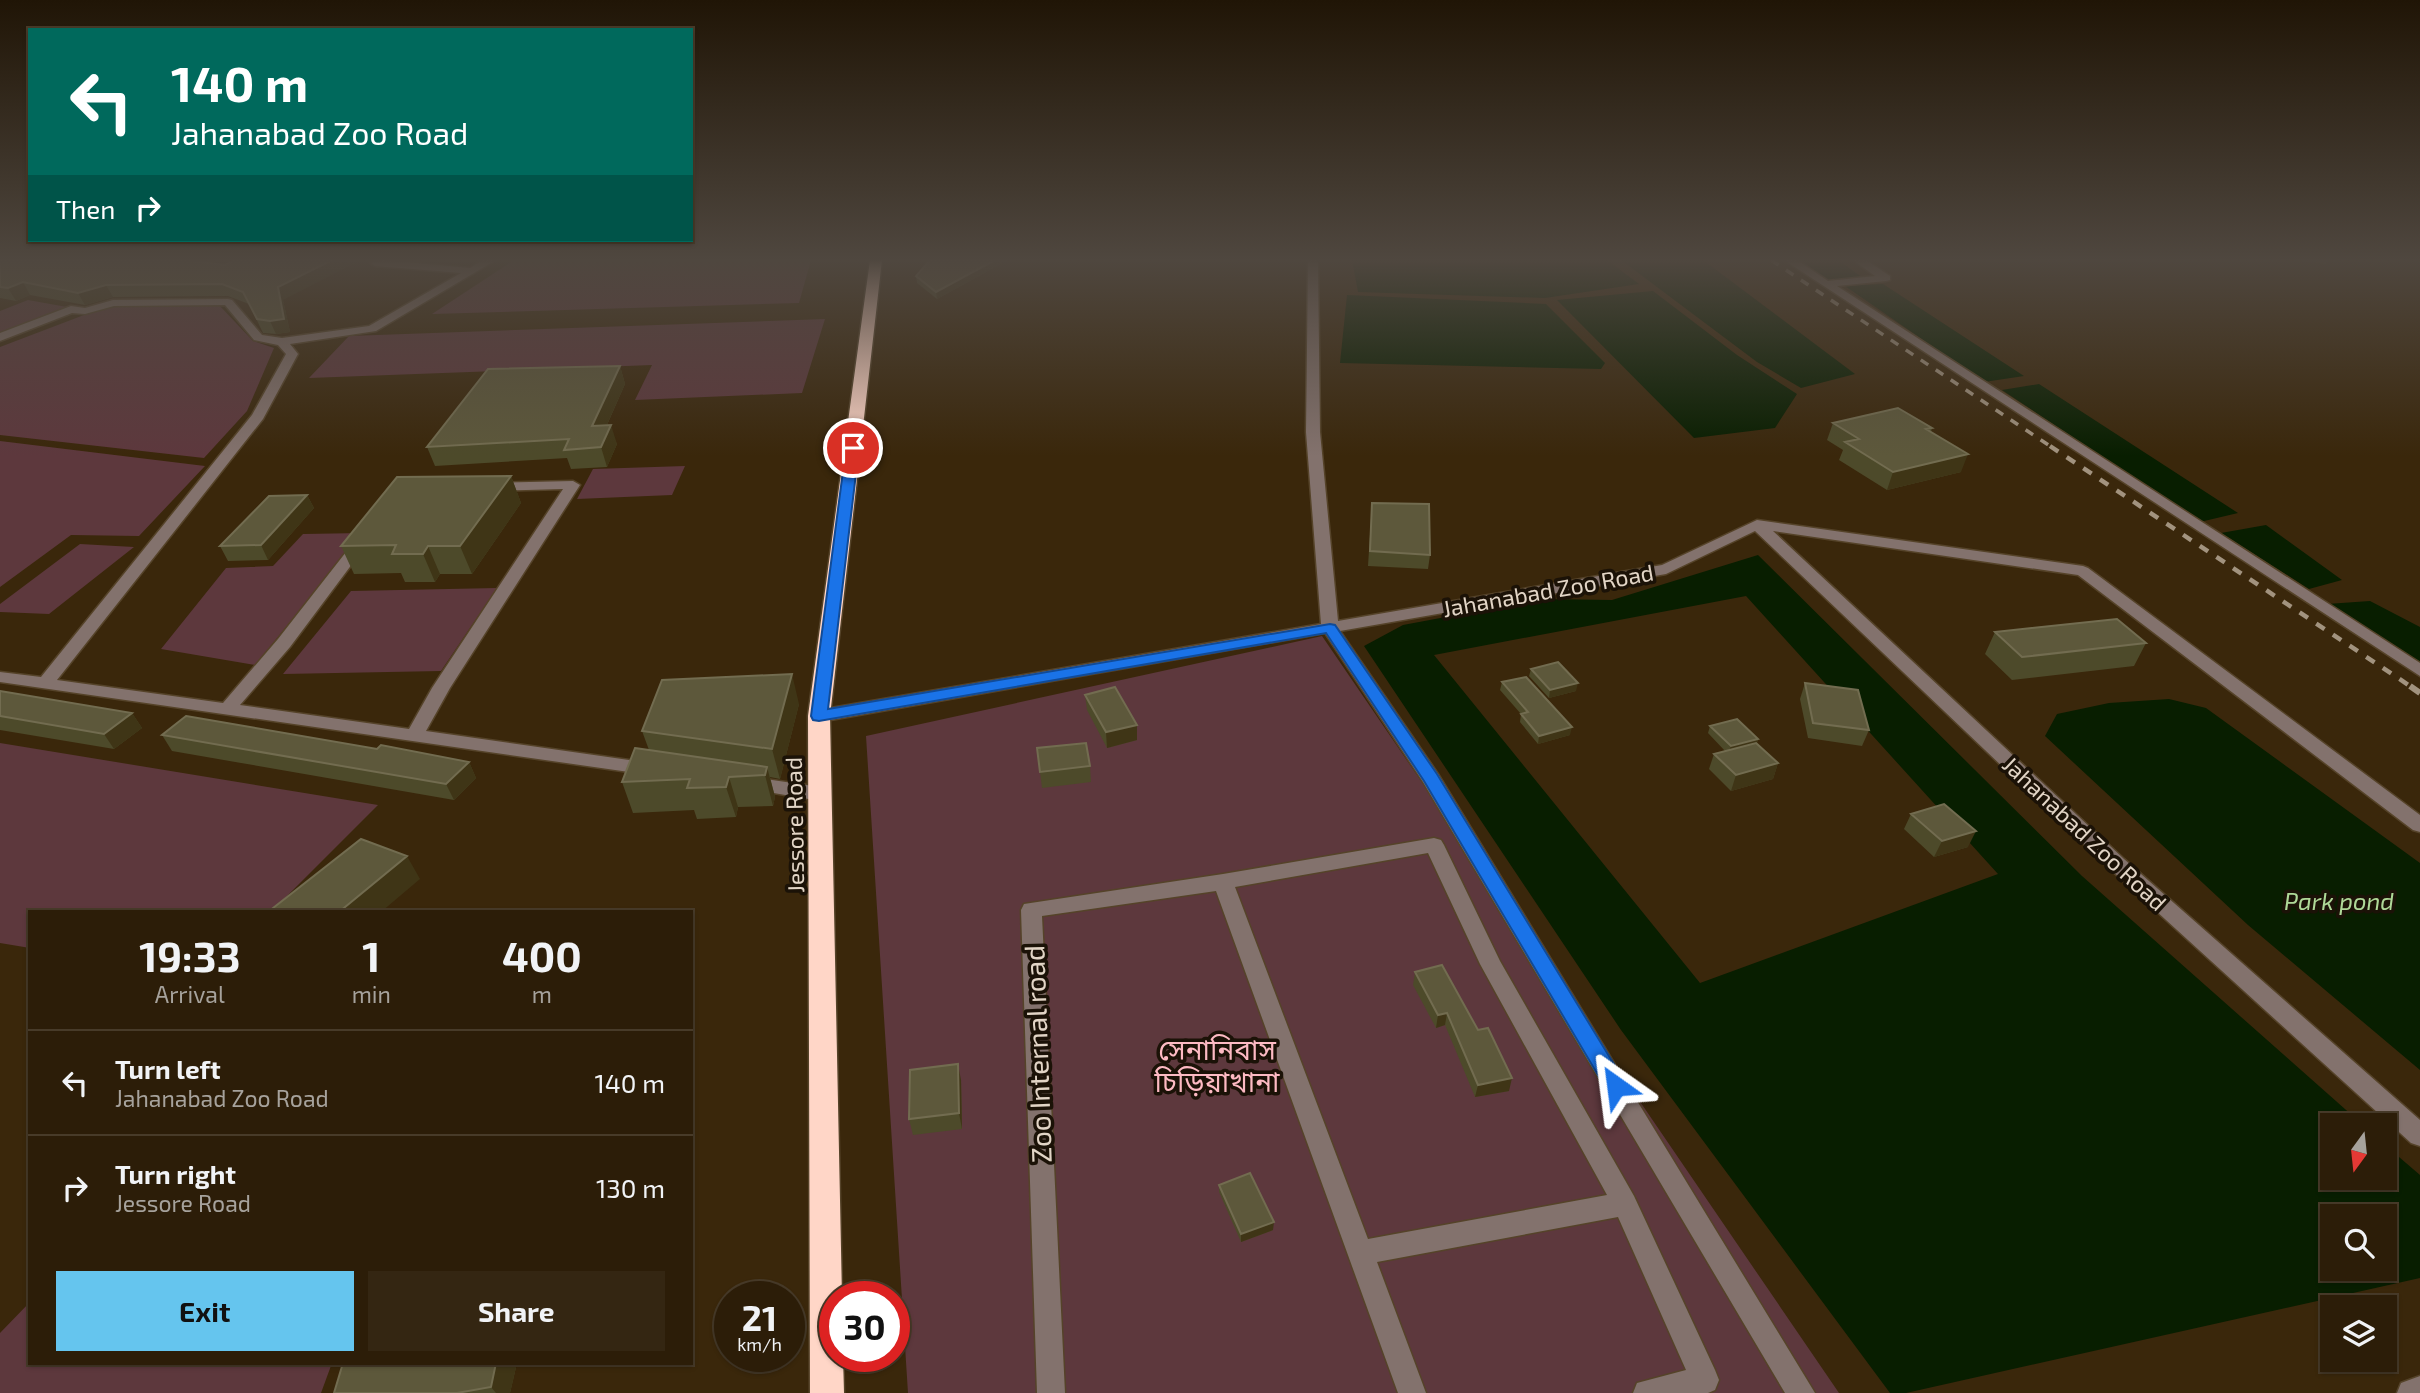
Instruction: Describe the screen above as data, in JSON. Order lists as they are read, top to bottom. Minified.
{"streets":{"highway":["Jessore Road"],"street":["Jahanabad Zoo Road","Zoo Internal road"]},"crossings":[["Jahanabad Zoo Road","Jessore Road"]],"water":["Park pond"],"parks":["সেনানিবাস চিড়িয়াখানা"],"north":"bottom","page":{"turn":["140 m","Jahanabad Zoo Road"],"then":"Then","eta":["19:33","Arrival","1","min","400","m"],"list":[{"name":"Turn left","note":"Jahanabad Zoo Road","value":"140 m"},{"name":"Turn right","note":"Jessore Road","value":"130 m"}],"buttons":["Exit","Share"],"speed":"21 km/h","limit":"30"}}
